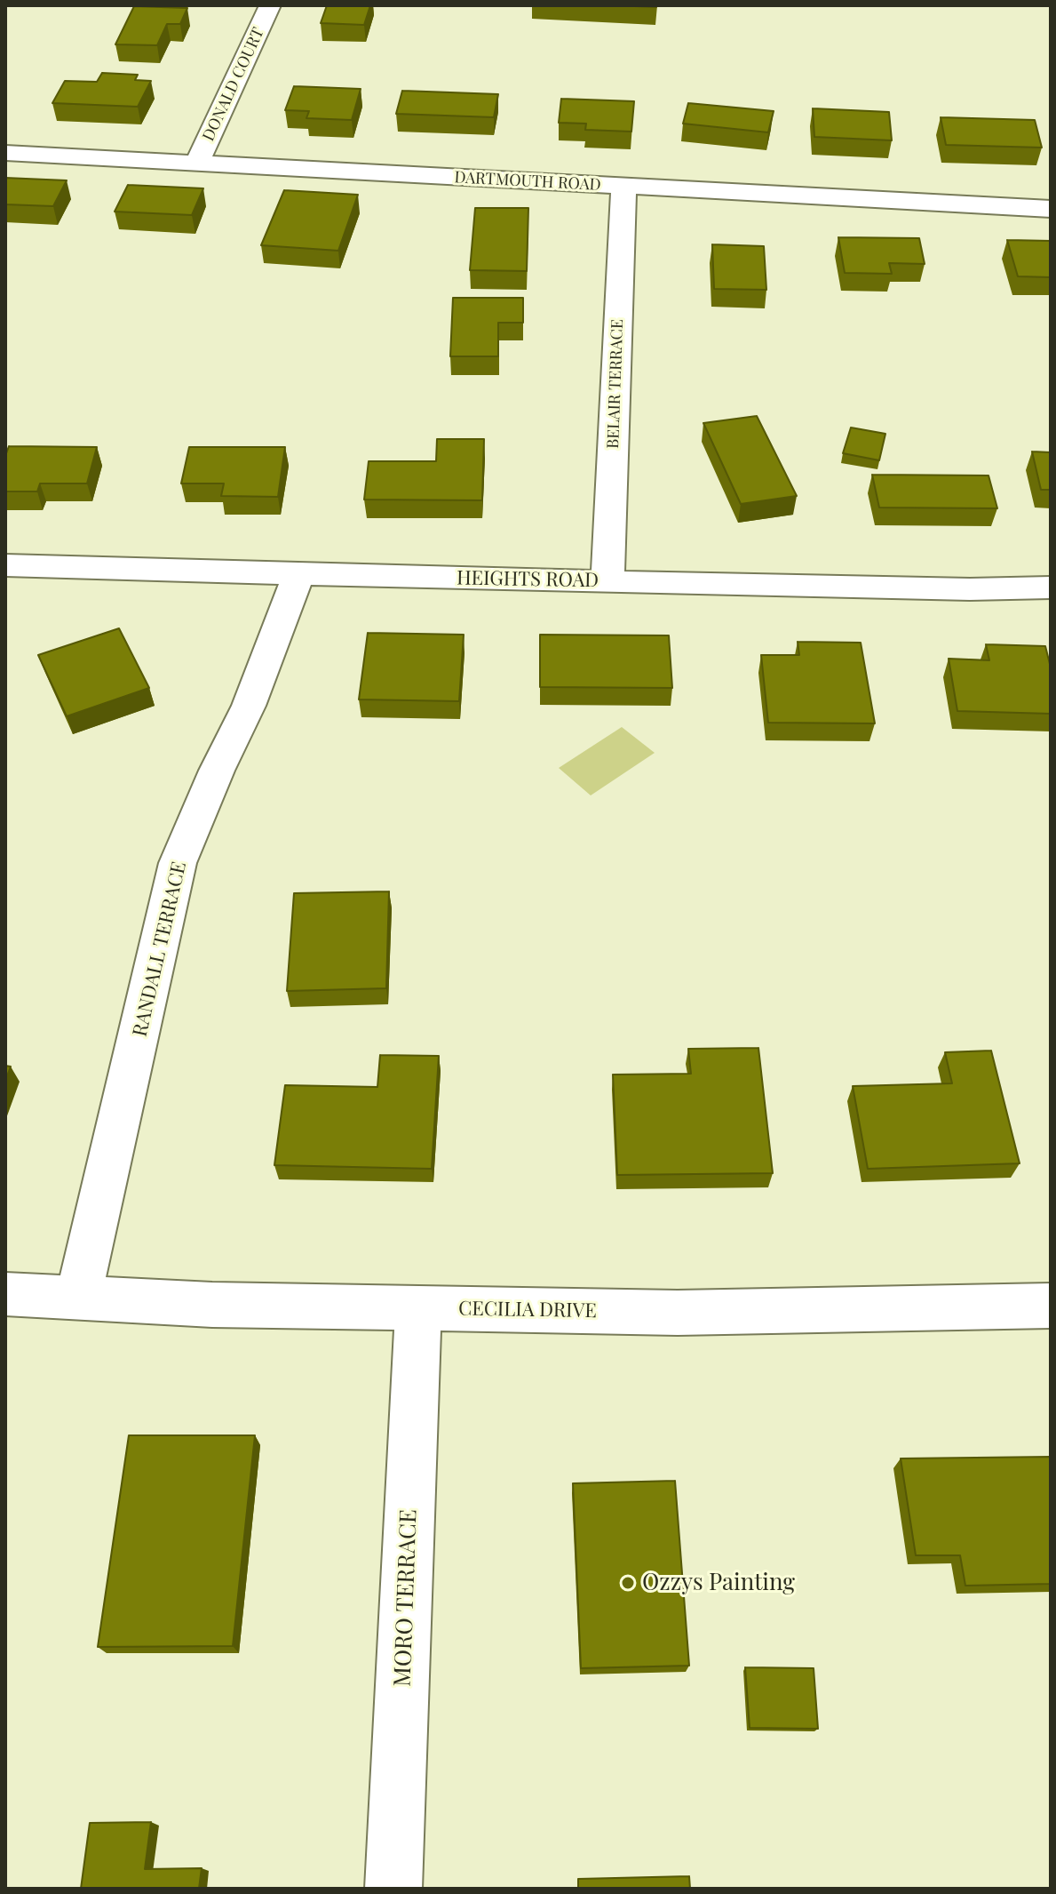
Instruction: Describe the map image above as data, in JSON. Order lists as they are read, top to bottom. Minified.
{"streets":{"street":["DONALD COURT","DARTMOUTH ROAD","BELAIR TERRACE","HEIGHTS ROAD","RANDALL TERRACE","CECILIA DRIVE","MORO TERRACE"]},"crossings":[["DONALD COURT","DARTMOUTH ROAD"],["DARTMOUTH ROAD","BELAIR TERRACE"],["BELAIR TERRACE","HEIGHTS ROAD"],["HEIGHTS ROAD","RANDALL TERRACE"],["RANDALL TERRACE","CECILIA DRIVE"],["CECILIA DRIVE","MORO TERRACE"]],"places":["Ozzys Painting"]}
